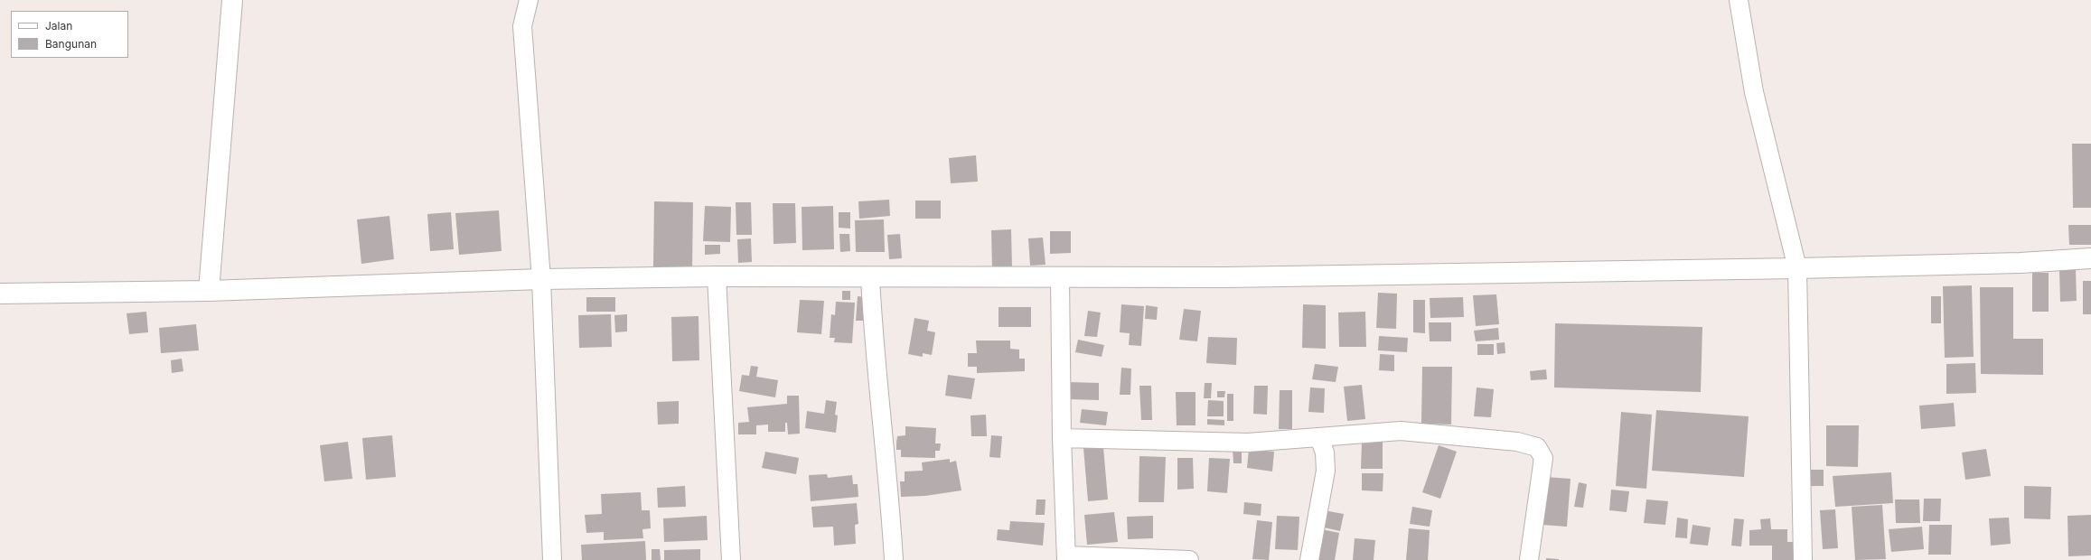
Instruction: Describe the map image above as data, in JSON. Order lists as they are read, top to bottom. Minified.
{"legend":["Jalan","Bangunan"]}
